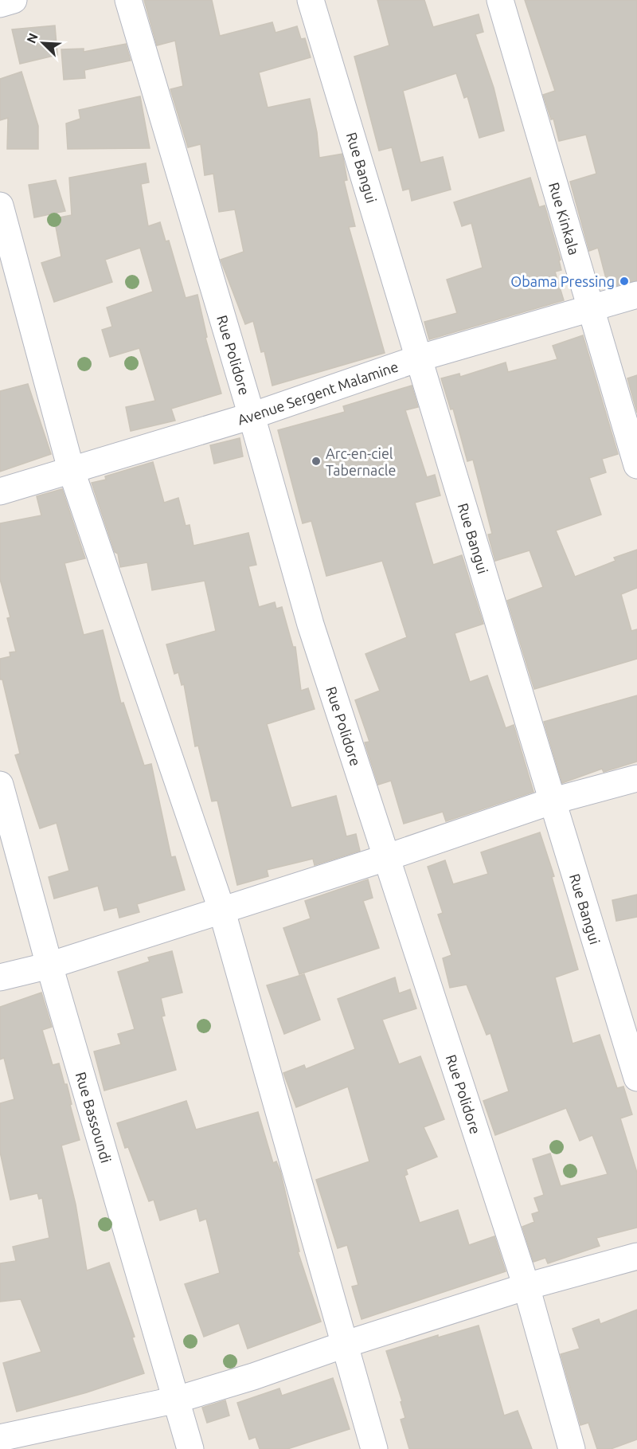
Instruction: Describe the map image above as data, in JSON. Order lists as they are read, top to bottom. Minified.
{"streets":{"street":["Rue Bangui","Rue Kinkala","Rue Polidore","Avenue Sergent Malamine","Rue Bassoundi"]},"crossings":[["Rue Bangui","Avenue Sergent Malamine"],["Rue Kinkala","Avenue Sergent Malamine"],["Rue Polidore","Avenue Sergent Malamine"]],"places":["Obama Pressing","Arc-en-ciel Tabernacle"],"north":"top left"}
